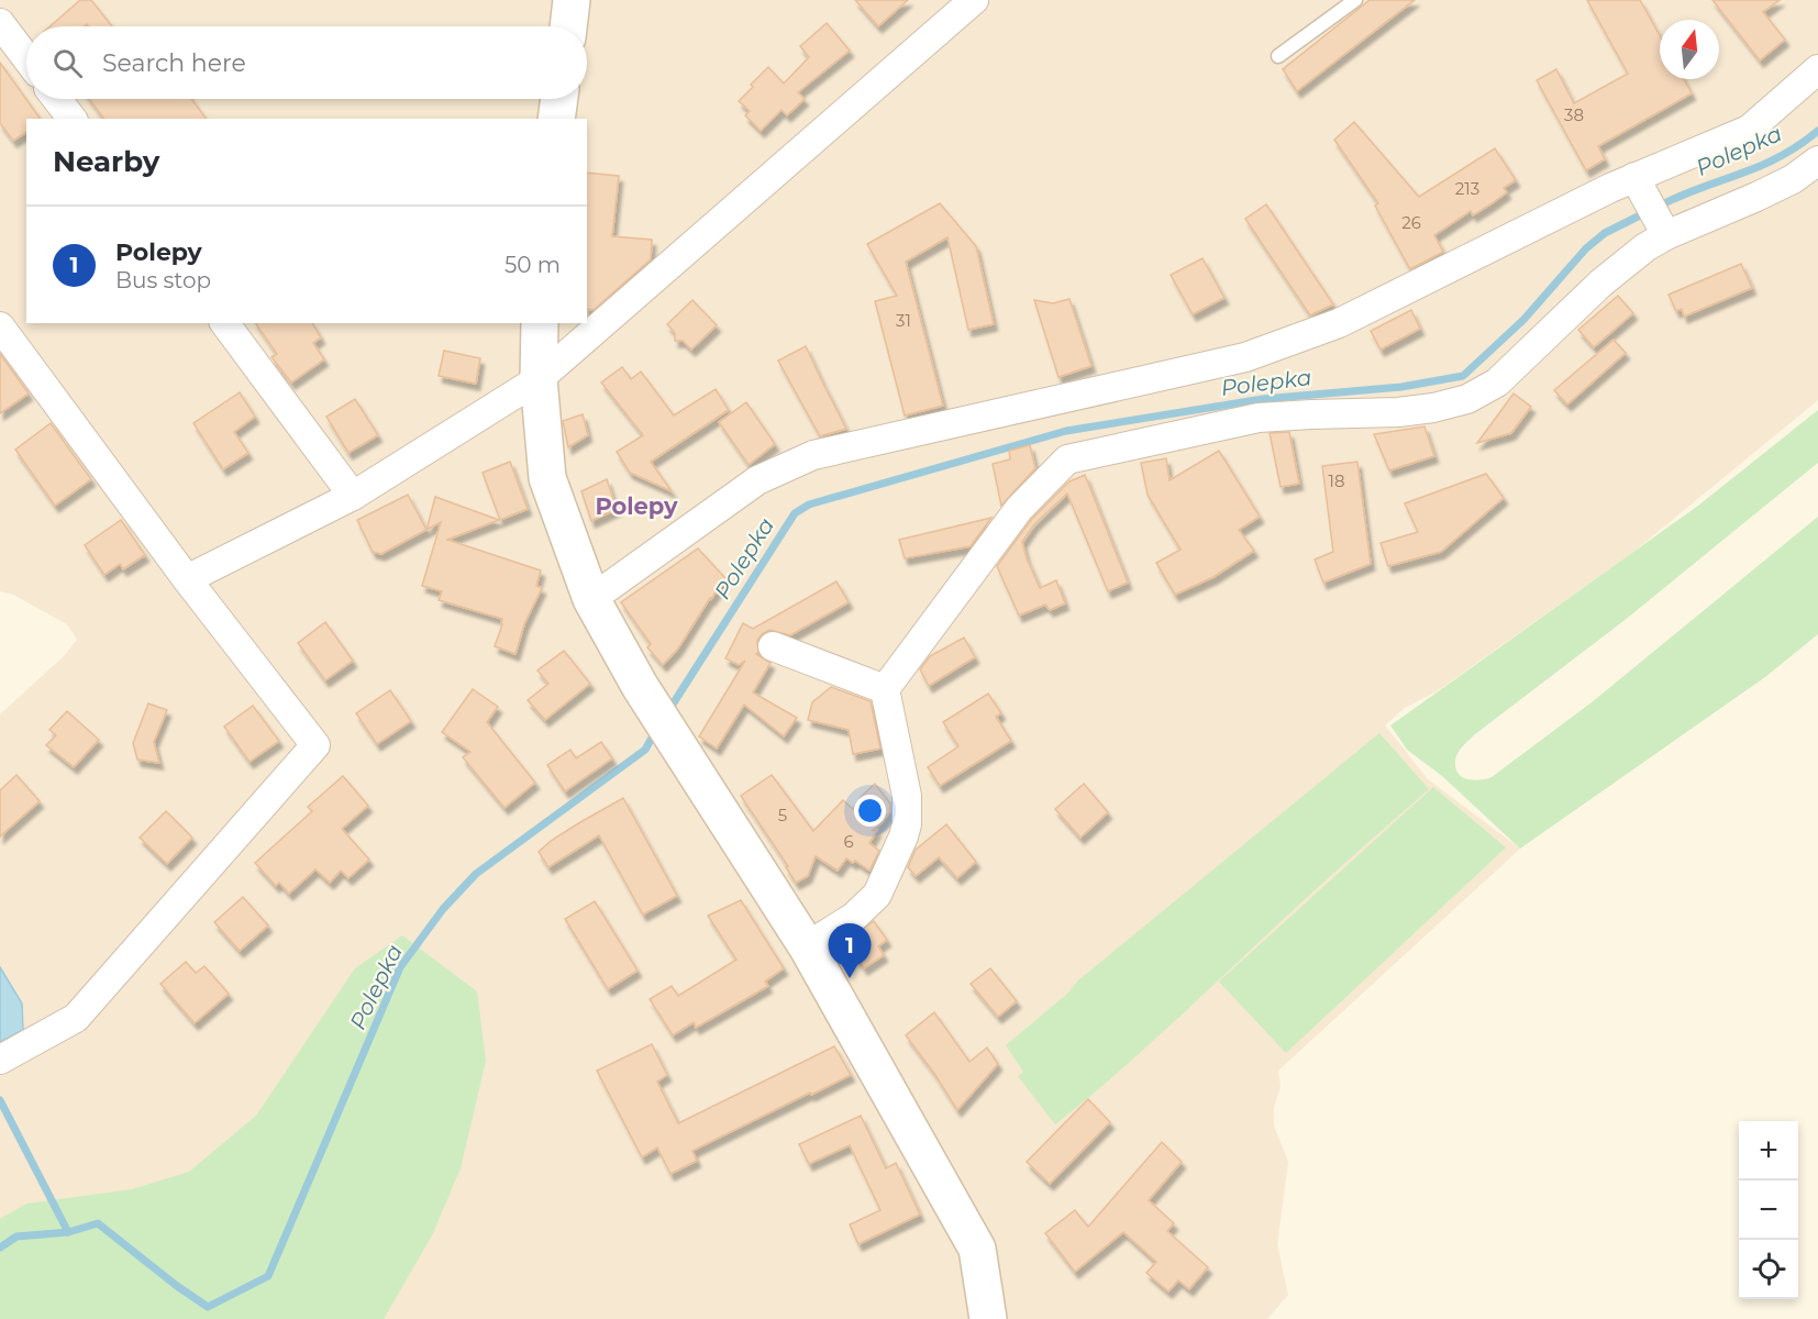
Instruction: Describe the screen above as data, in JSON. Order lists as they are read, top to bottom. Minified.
{"districts":["Polepy"],"water":["Polepka"],"house_numbers":["38","213","26","31","18","5","6"],"north":"top","page":{"search":"Search here","heading":"Nearby","list":[{"mark":"1","name":"Polepy","note":"Bus stop","value":"50 m"}],"pins":"1","map_buttons":["+","−"]}}
